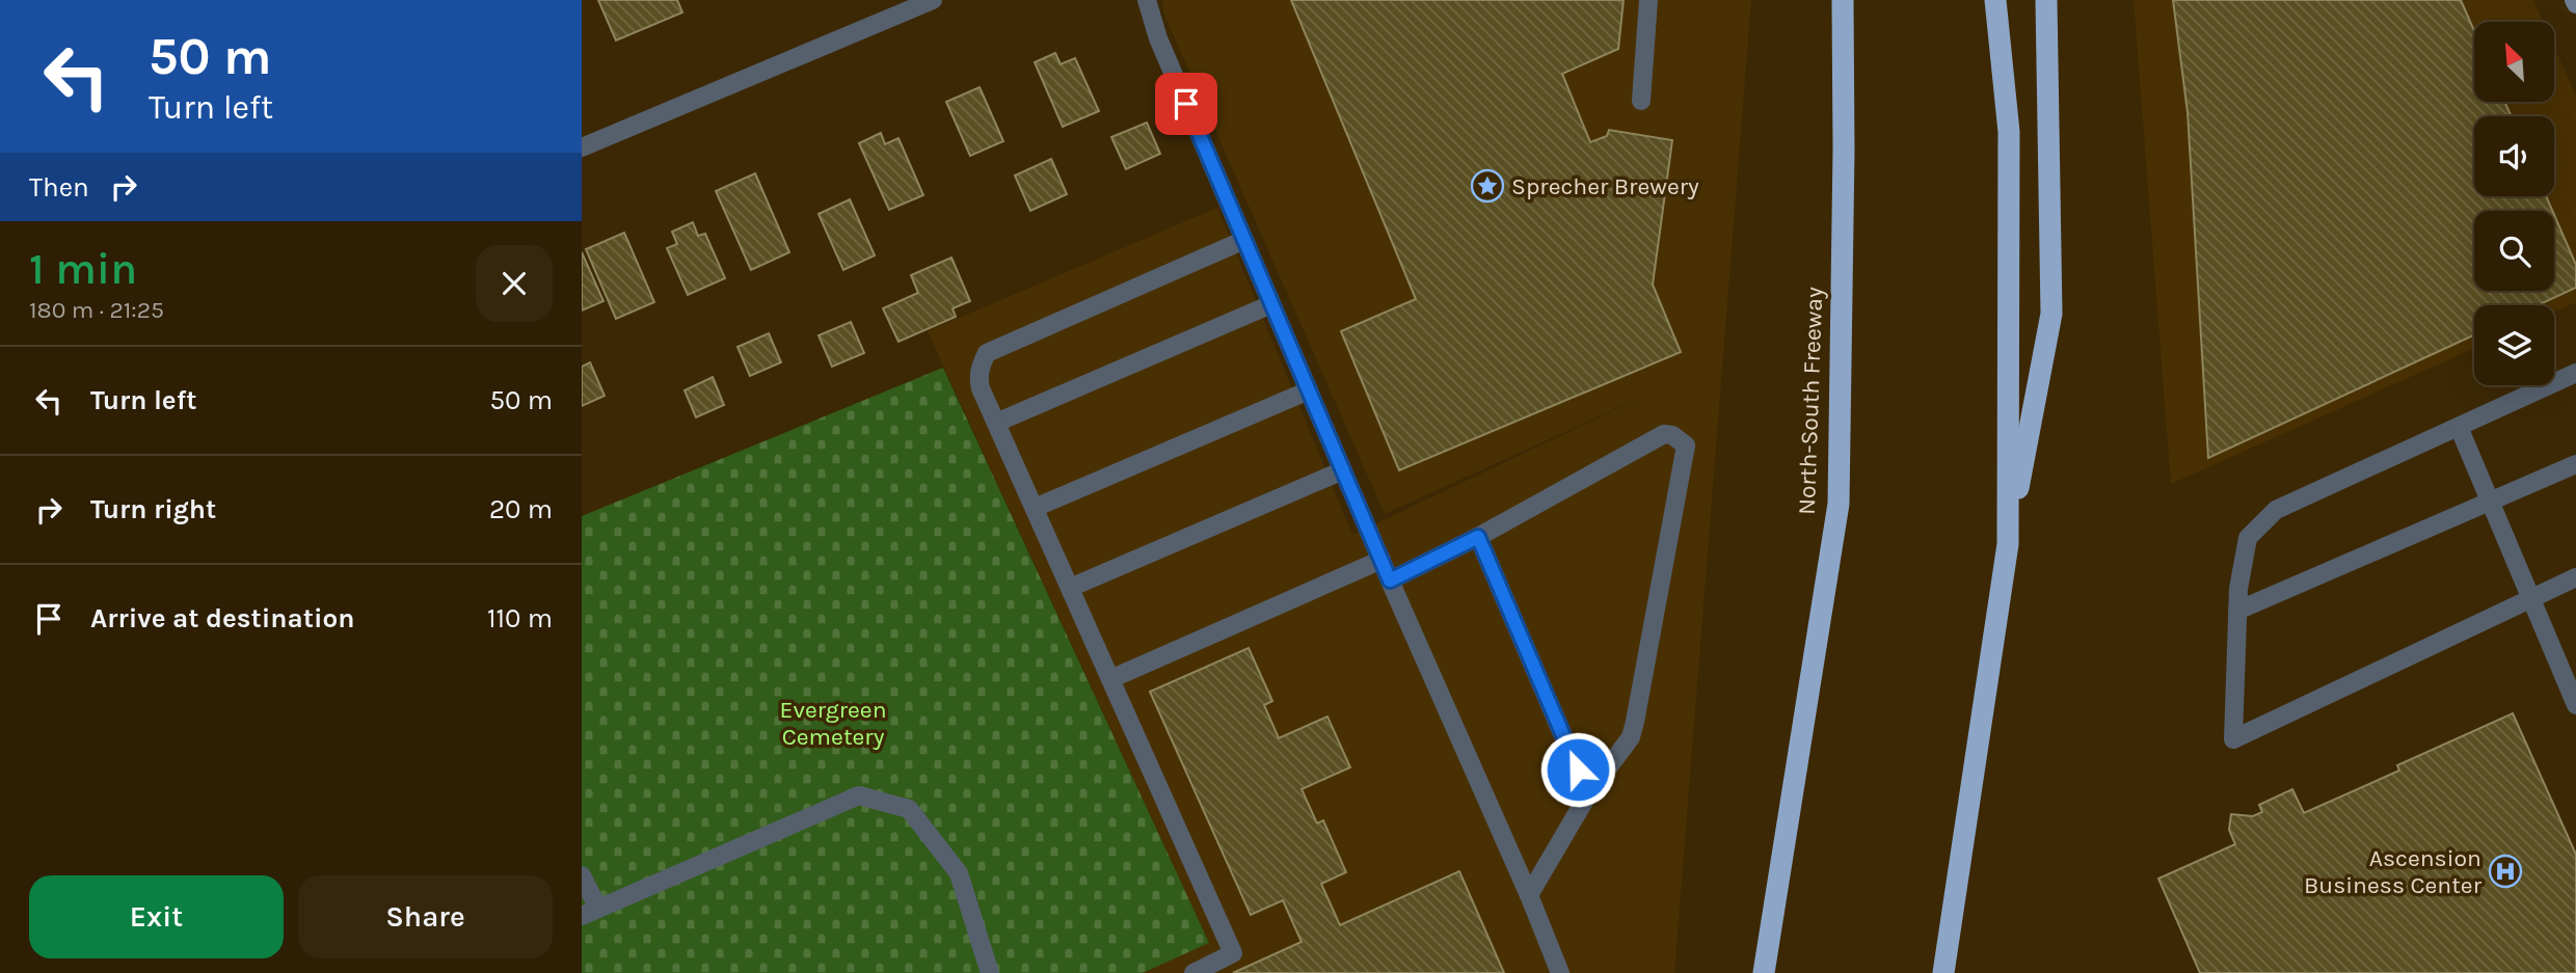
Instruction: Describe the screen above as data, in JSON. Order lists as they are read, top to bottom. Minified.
{"streets":{"highway":["North-South Freeway"]},"parks":["Evergreen Cemetery"],"places":{"place":["Sprecher Brewery"],"hospital":["Ascension Business Center"]},"north":"top left","page":{"turn":["50 m","Turn left"],"then":"Then","heading":["1 min","180 m · 21:25"],"list":[{"name":"Turn left","value":"50 m"},{"name":"Turn right","value":"20 m"},{"name":"Arrive at destination","value":"110 m"}],"buttons":["Exit","Share"]}}
